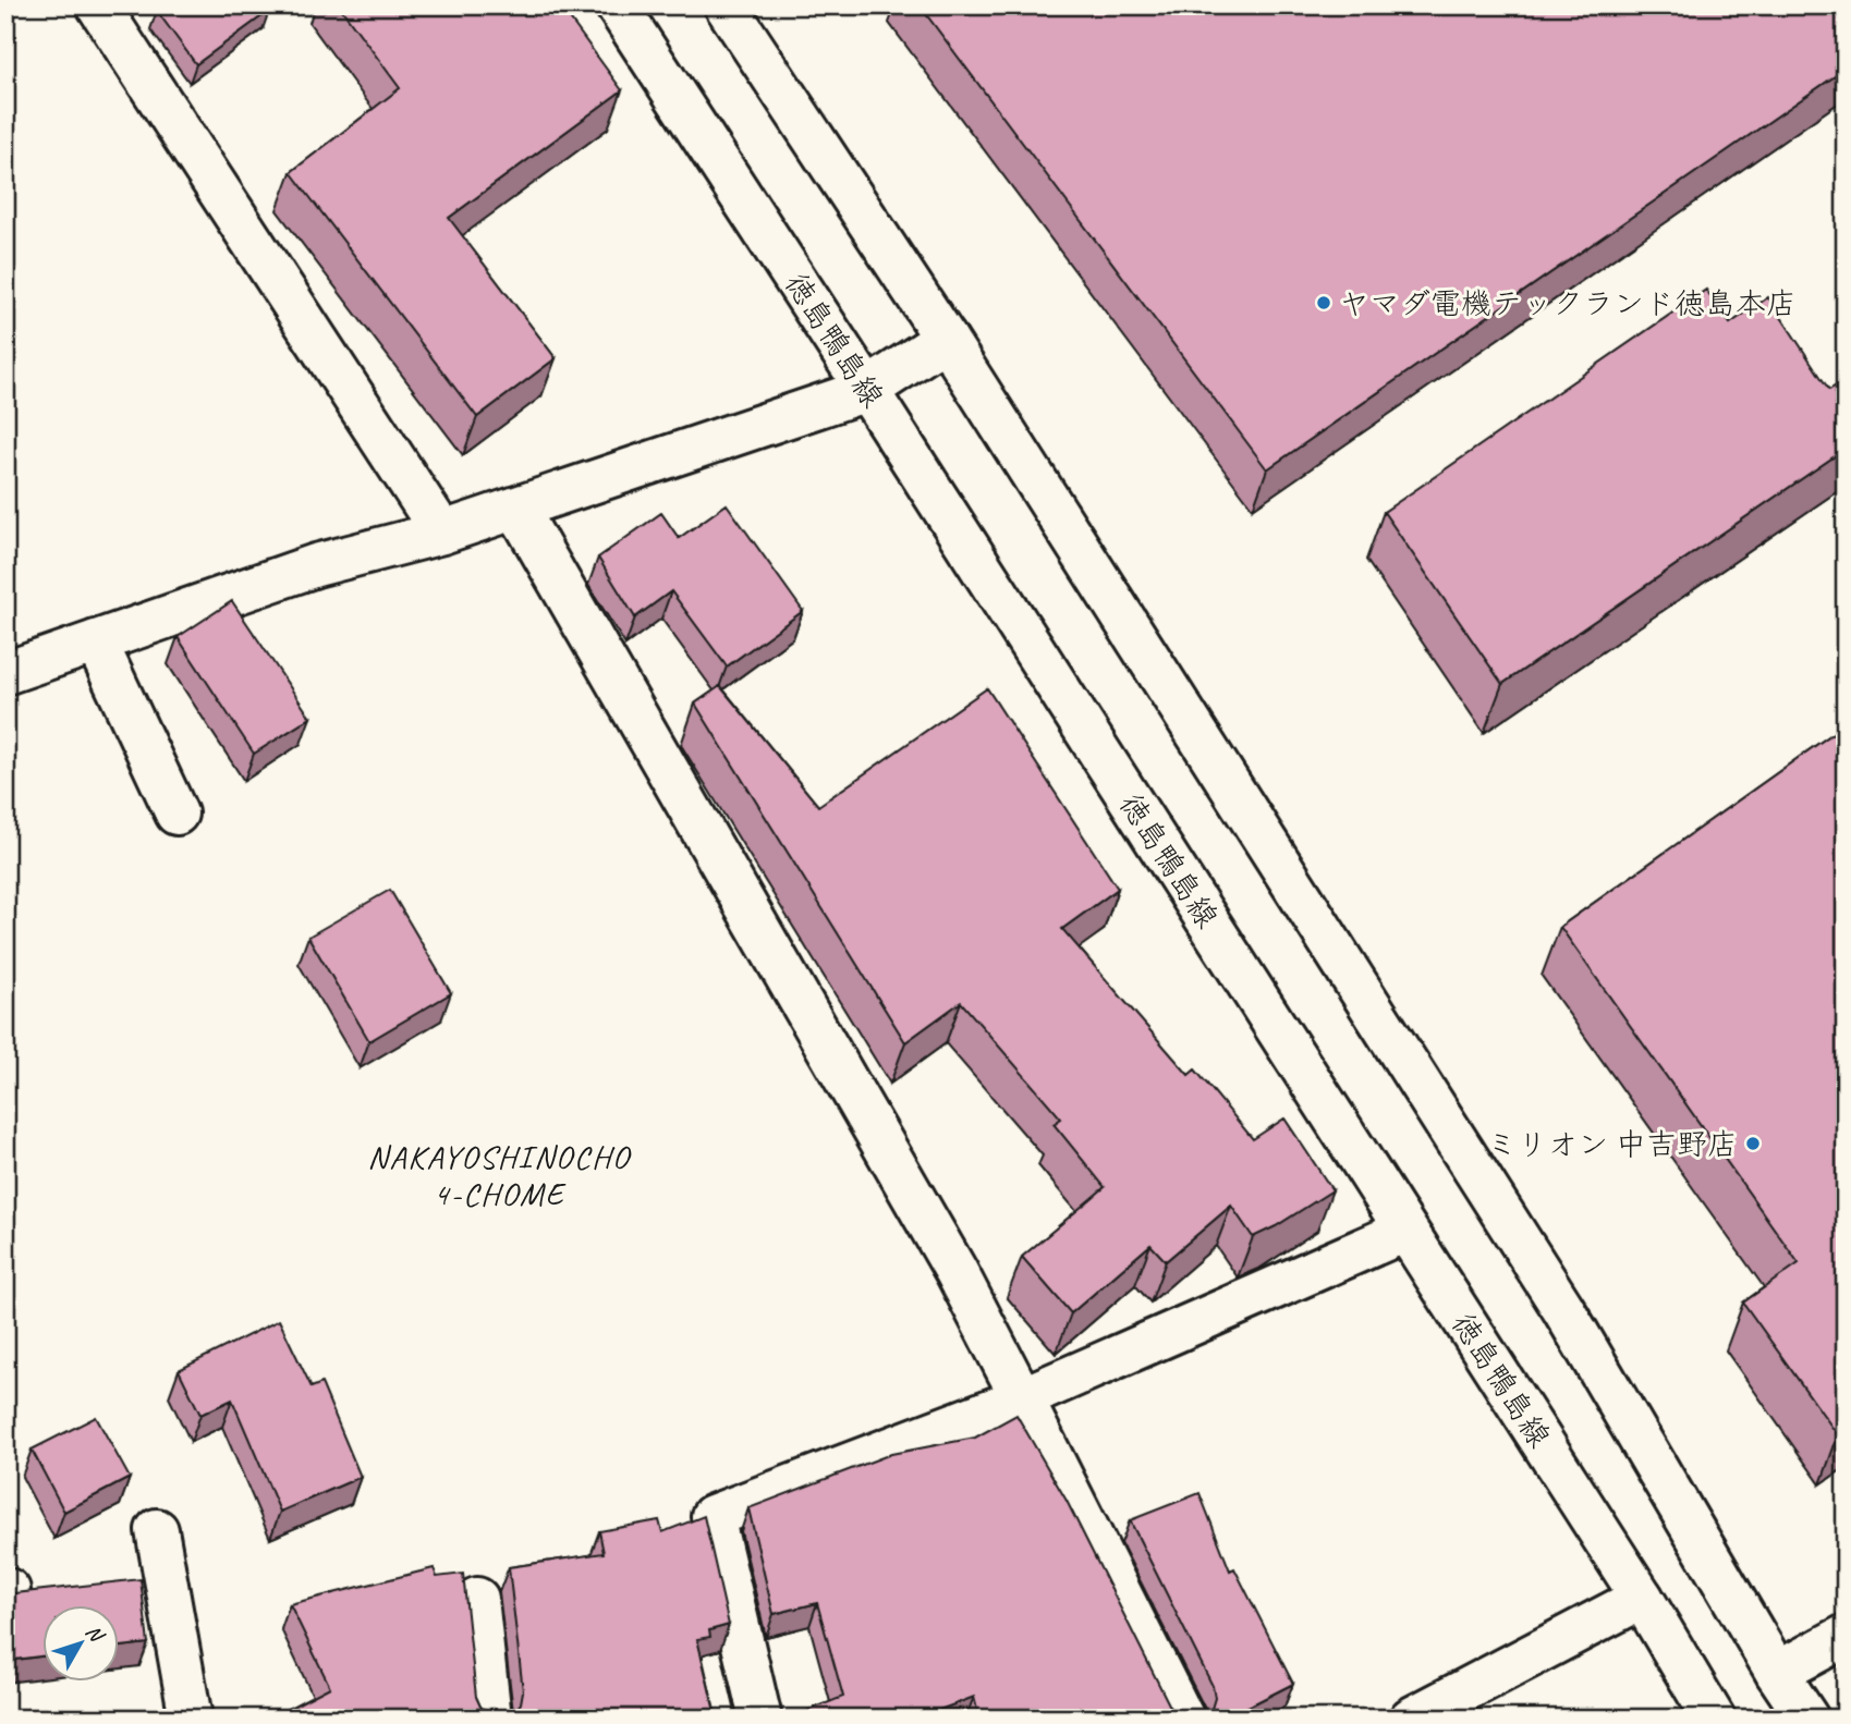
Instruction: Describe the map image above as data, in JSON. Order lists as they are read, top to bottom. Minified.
{"streets":{"street":["徳島鴨島線"]},"districts":["NAKAYOSHINOCHO 4-CHOME"],"places":["ヤマダ電機テックランド徳島本店","ミリオン 中吉野店"],"north":"top right"}
